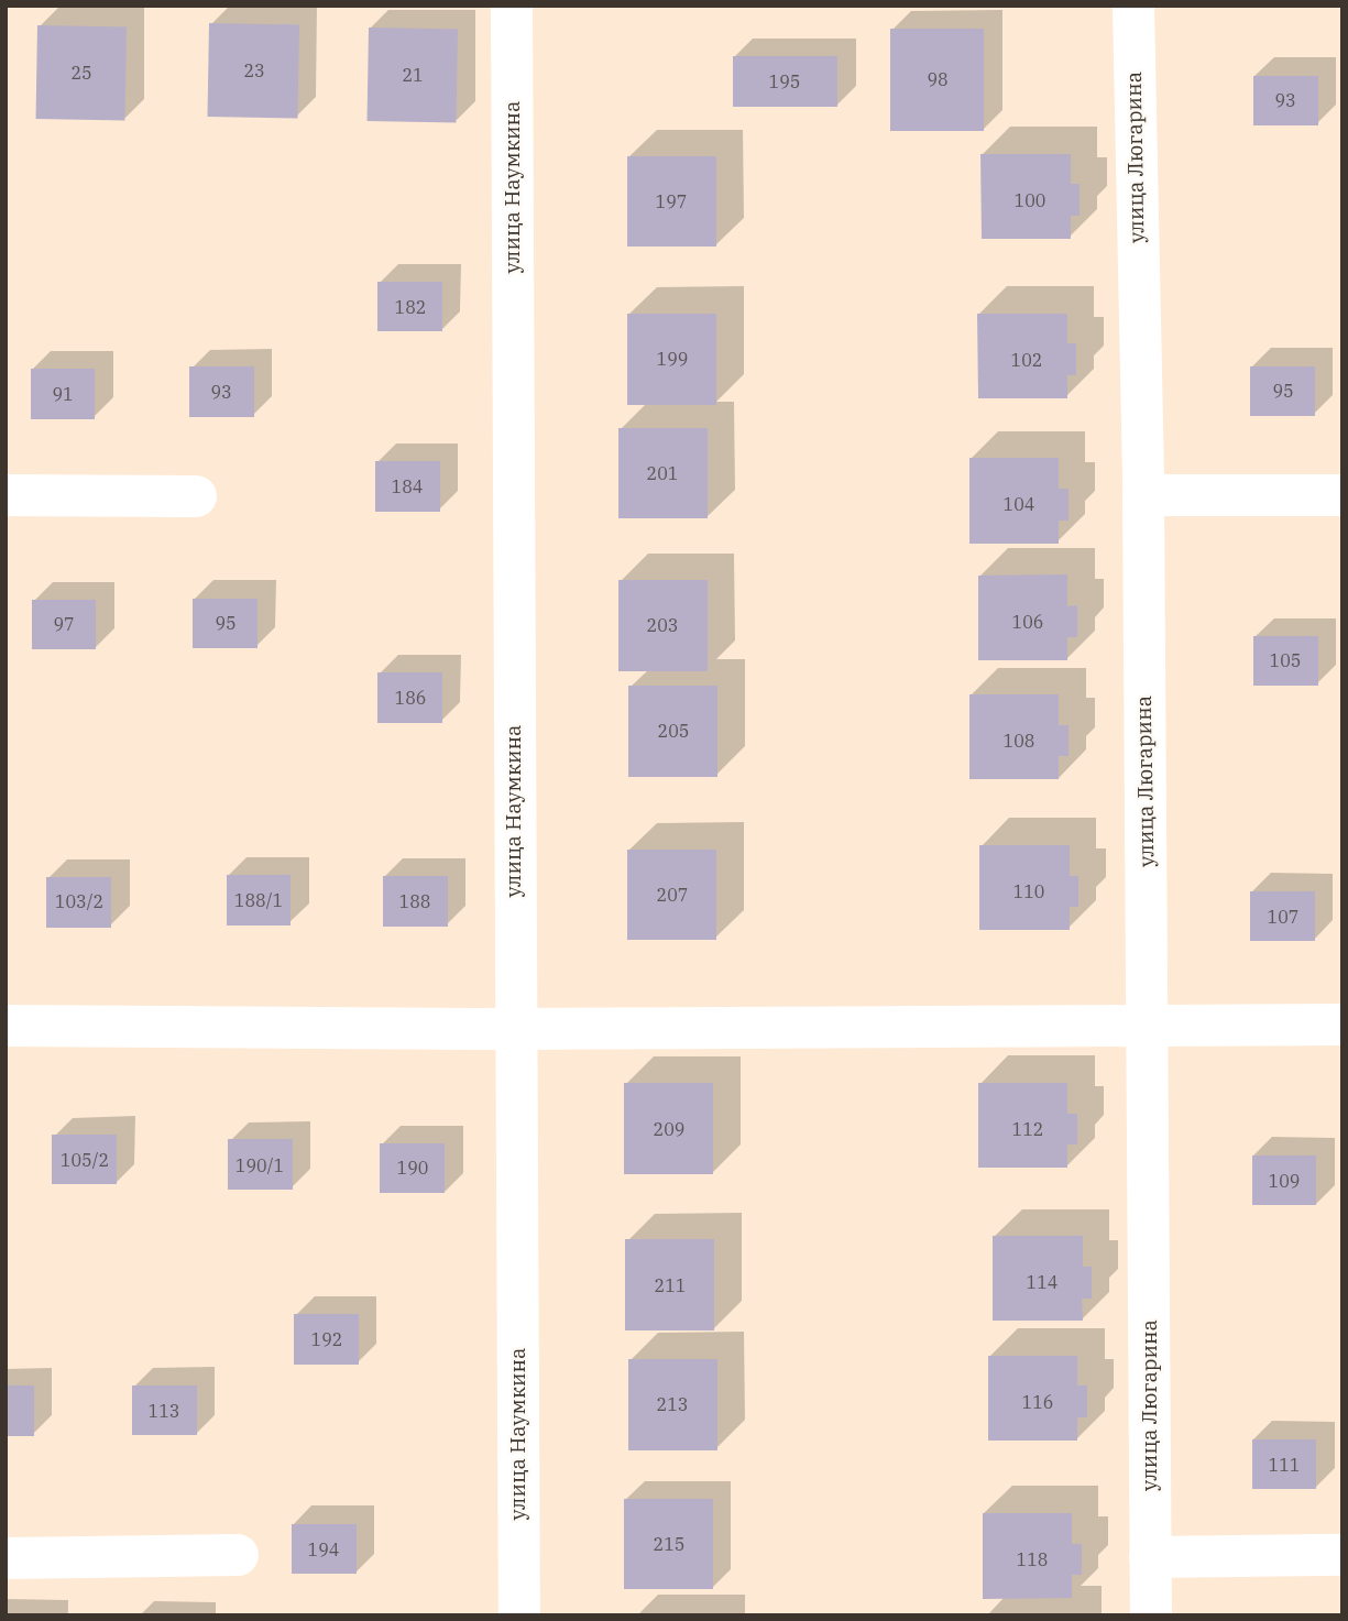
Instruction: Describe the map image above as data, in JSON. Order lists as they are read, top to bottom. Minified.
{"streets":{"street":["улица Люгарина","улица Наумкина"]},"house_numbers":["23","25","21","98","195","93","100","197","182","199","102","95","93","91","201","184","104","106","95","97","203","105","186","205","108","110","207","188/1","103/2","188","107","209","112","105/2","190/1","190","109","114","211","192","116","213","113","111","215","194","118"]}
